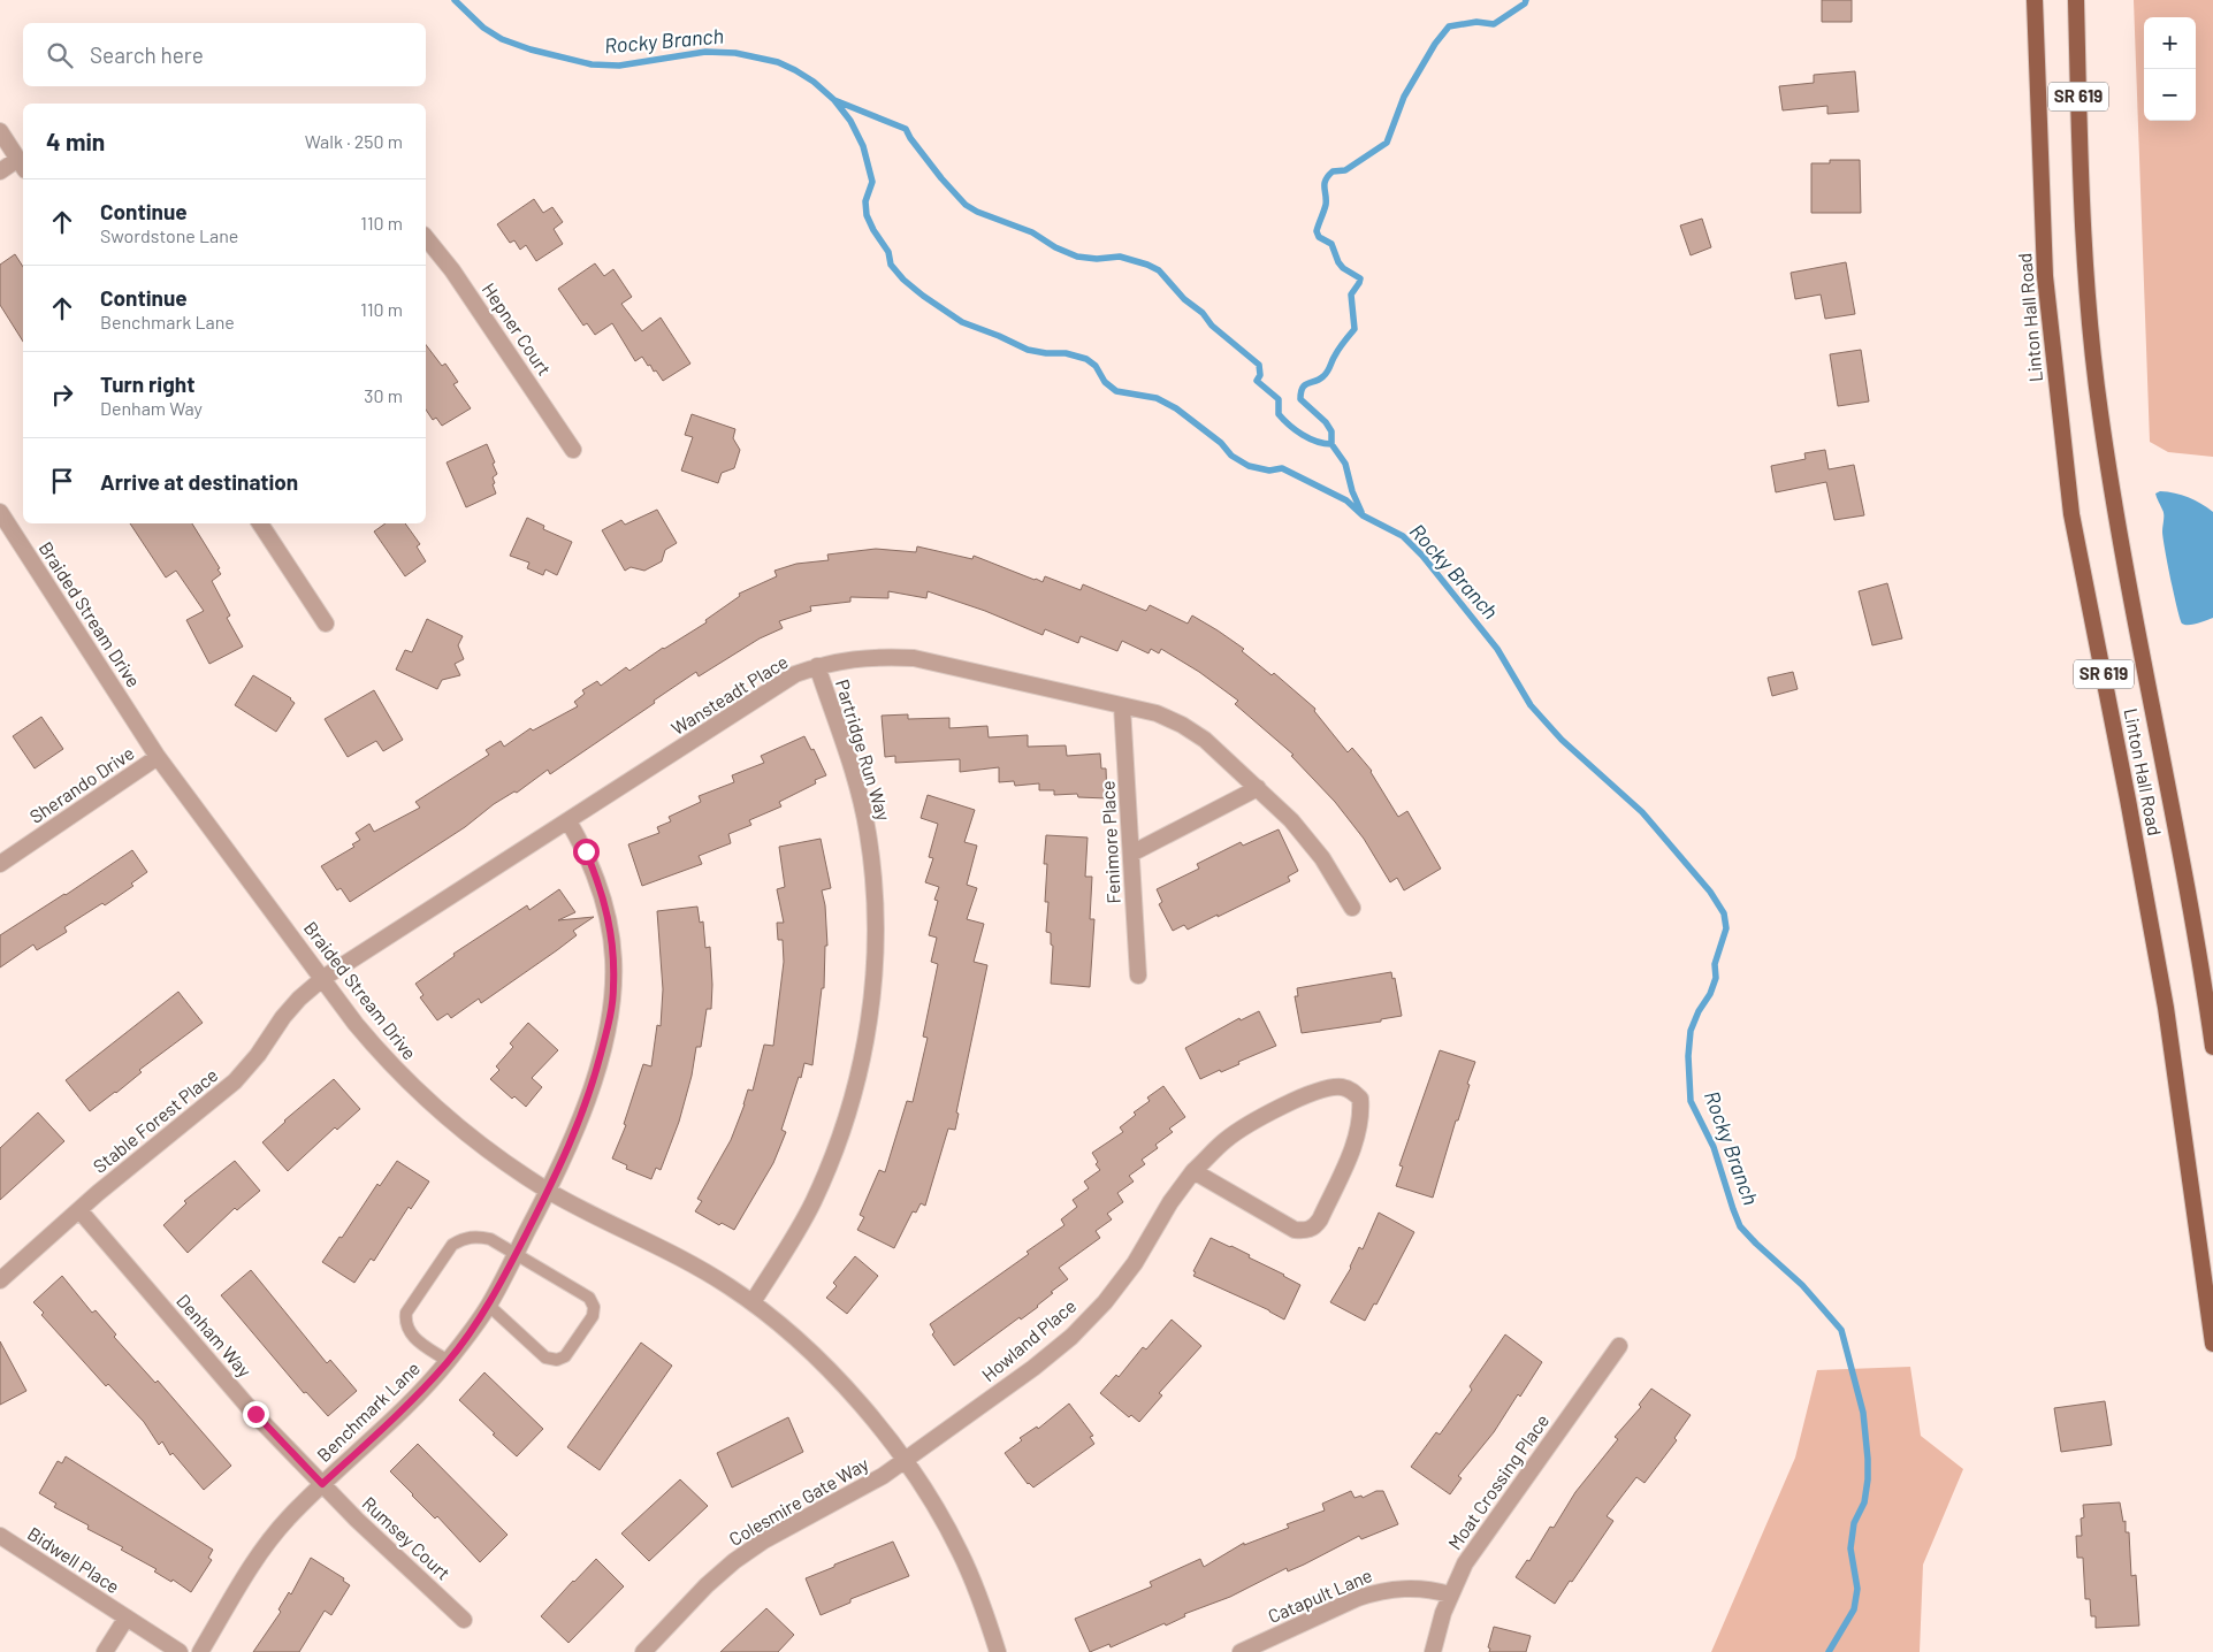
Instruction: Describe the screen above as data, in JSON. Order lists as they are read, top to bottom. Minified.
{"streets":{"main road":["SR 619","Linton Hall Road"],"street":["Hepner Court","Braided Stream Drive","Wansteadt Place","Partridge Run Way","Sherando Drive","Fenimore Place","Stable Forest Place","Denham Way","Howland Place","Benchmark Lane","Moat Crossing Place","Colesmire Gate Way","Rumsey Court","Bidwell Place","Catapult Lane"]},"crossings":[["Braided Stream Drive","Wansteadt Place"],["Braided Stream Drive","Partridge Run Way"],["Braided Stream Drive","Sherando Drive"],["Braided Stream Drive","Stable Forest Place"],["Braided Stream Drive","Howland Place"],["Braided Stream Drive","Benchmark Lane"],["Braided Stream Drive","Colesmire Gate Way"],["Wansteadt Place","Partridge Run Way"],["Wansteadt Place","Fenimore Place"],["Wansteadt Place","Stable Forest Place"],["Wansteadt Place","Benchmark Lane"],["Stable Forest Place","Denham Way"],["Denham Way","Benchmark Lane"],["Denham Way","Rumsey Court"],["Howland Place","Colesmire Gate Way"],["Benchmark Lane","Rumsey Court"],["Moat Crossing Place","Catapult Lane"]],"water":["Rocky Branch"],"page":{"map_buttons":["+","−"],"search":"Search here","heading":["4 min","Walk · 250 m"],"list":[["Continue","Swordstone Lane","110 m"],["Continue","Benchmark Lane","110 m"],["Turn right","Denham Way","30 m"],"Arrive at destination"]}}
